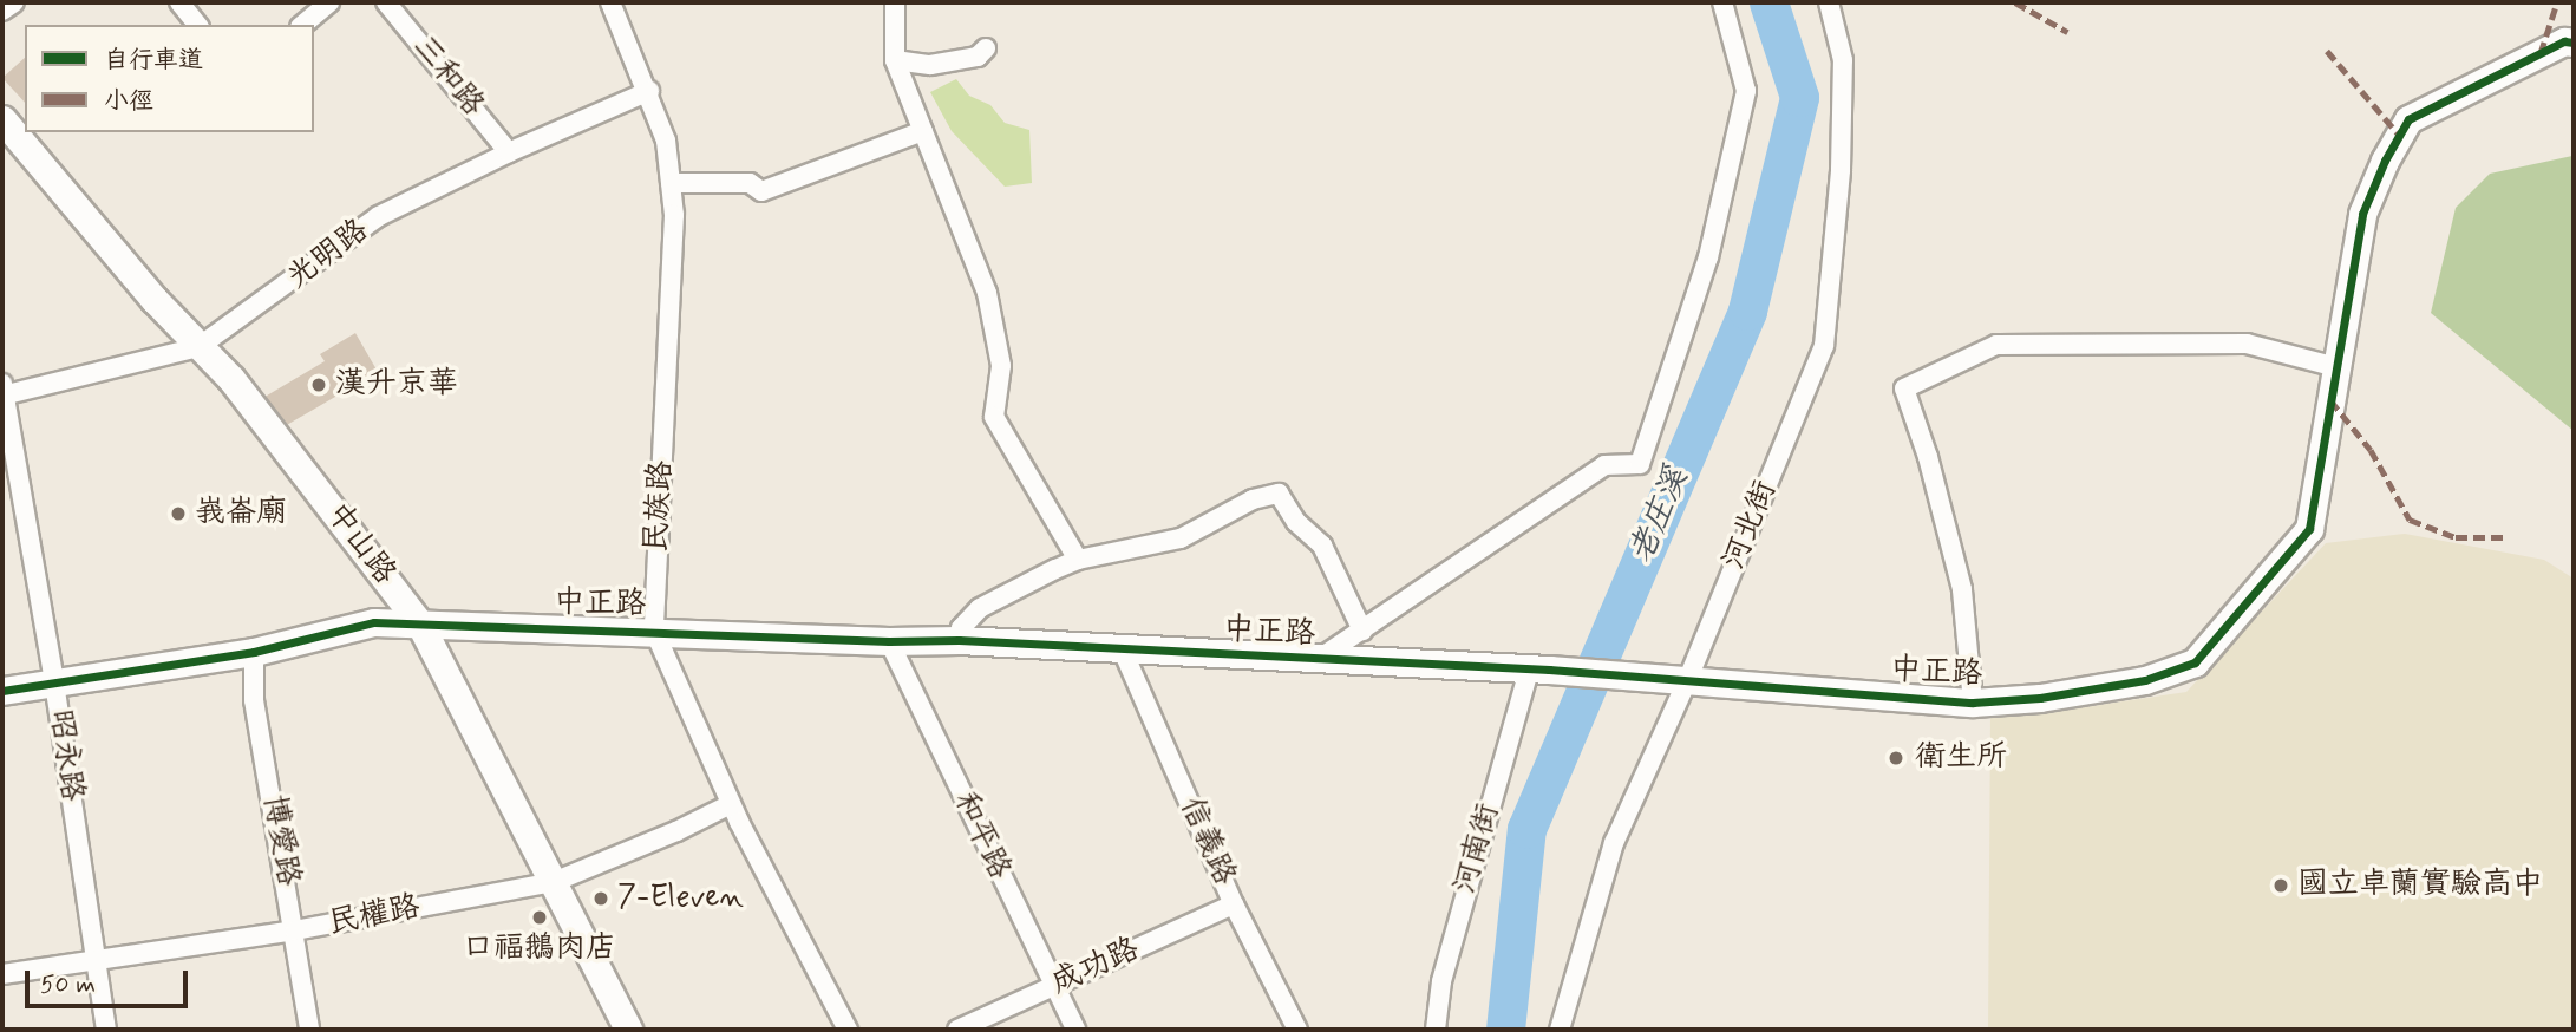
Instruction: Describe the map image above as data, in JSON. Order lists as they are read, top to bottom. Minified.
{"streets":{"street":["三和路","光明路","民族路","河北街","中山路","中正路","昭永路","和平路","博愛路","信義路","河南街","民權路","成功路"]},"crossings":[["三和路","光明路"],["光明路","民族路"],["光明路","中山路"],["光明路","昭永路"],["民族路","中正路"],["民族路","民權路"],["河北街","中正路"],["中山路","中正路"],["中山路","民權路"],["中正路","昭永路"],["中正路","和平路"],["中正路","博愛路"],["中正路","信義路"],["中正路","河南街"],["昭永路","民權路"],["和平路","成功路"],["博愛路","民權路"],["信義路","成功路"]],"water":["老庄溪"],"places":["漢升京華","峩崙廟","衛生所","國立卓蘭實驗高中","7-Eleven","口福鵝肉店"],"legend":["自行車道","小徑"],"scale_bar":"50 m"}
